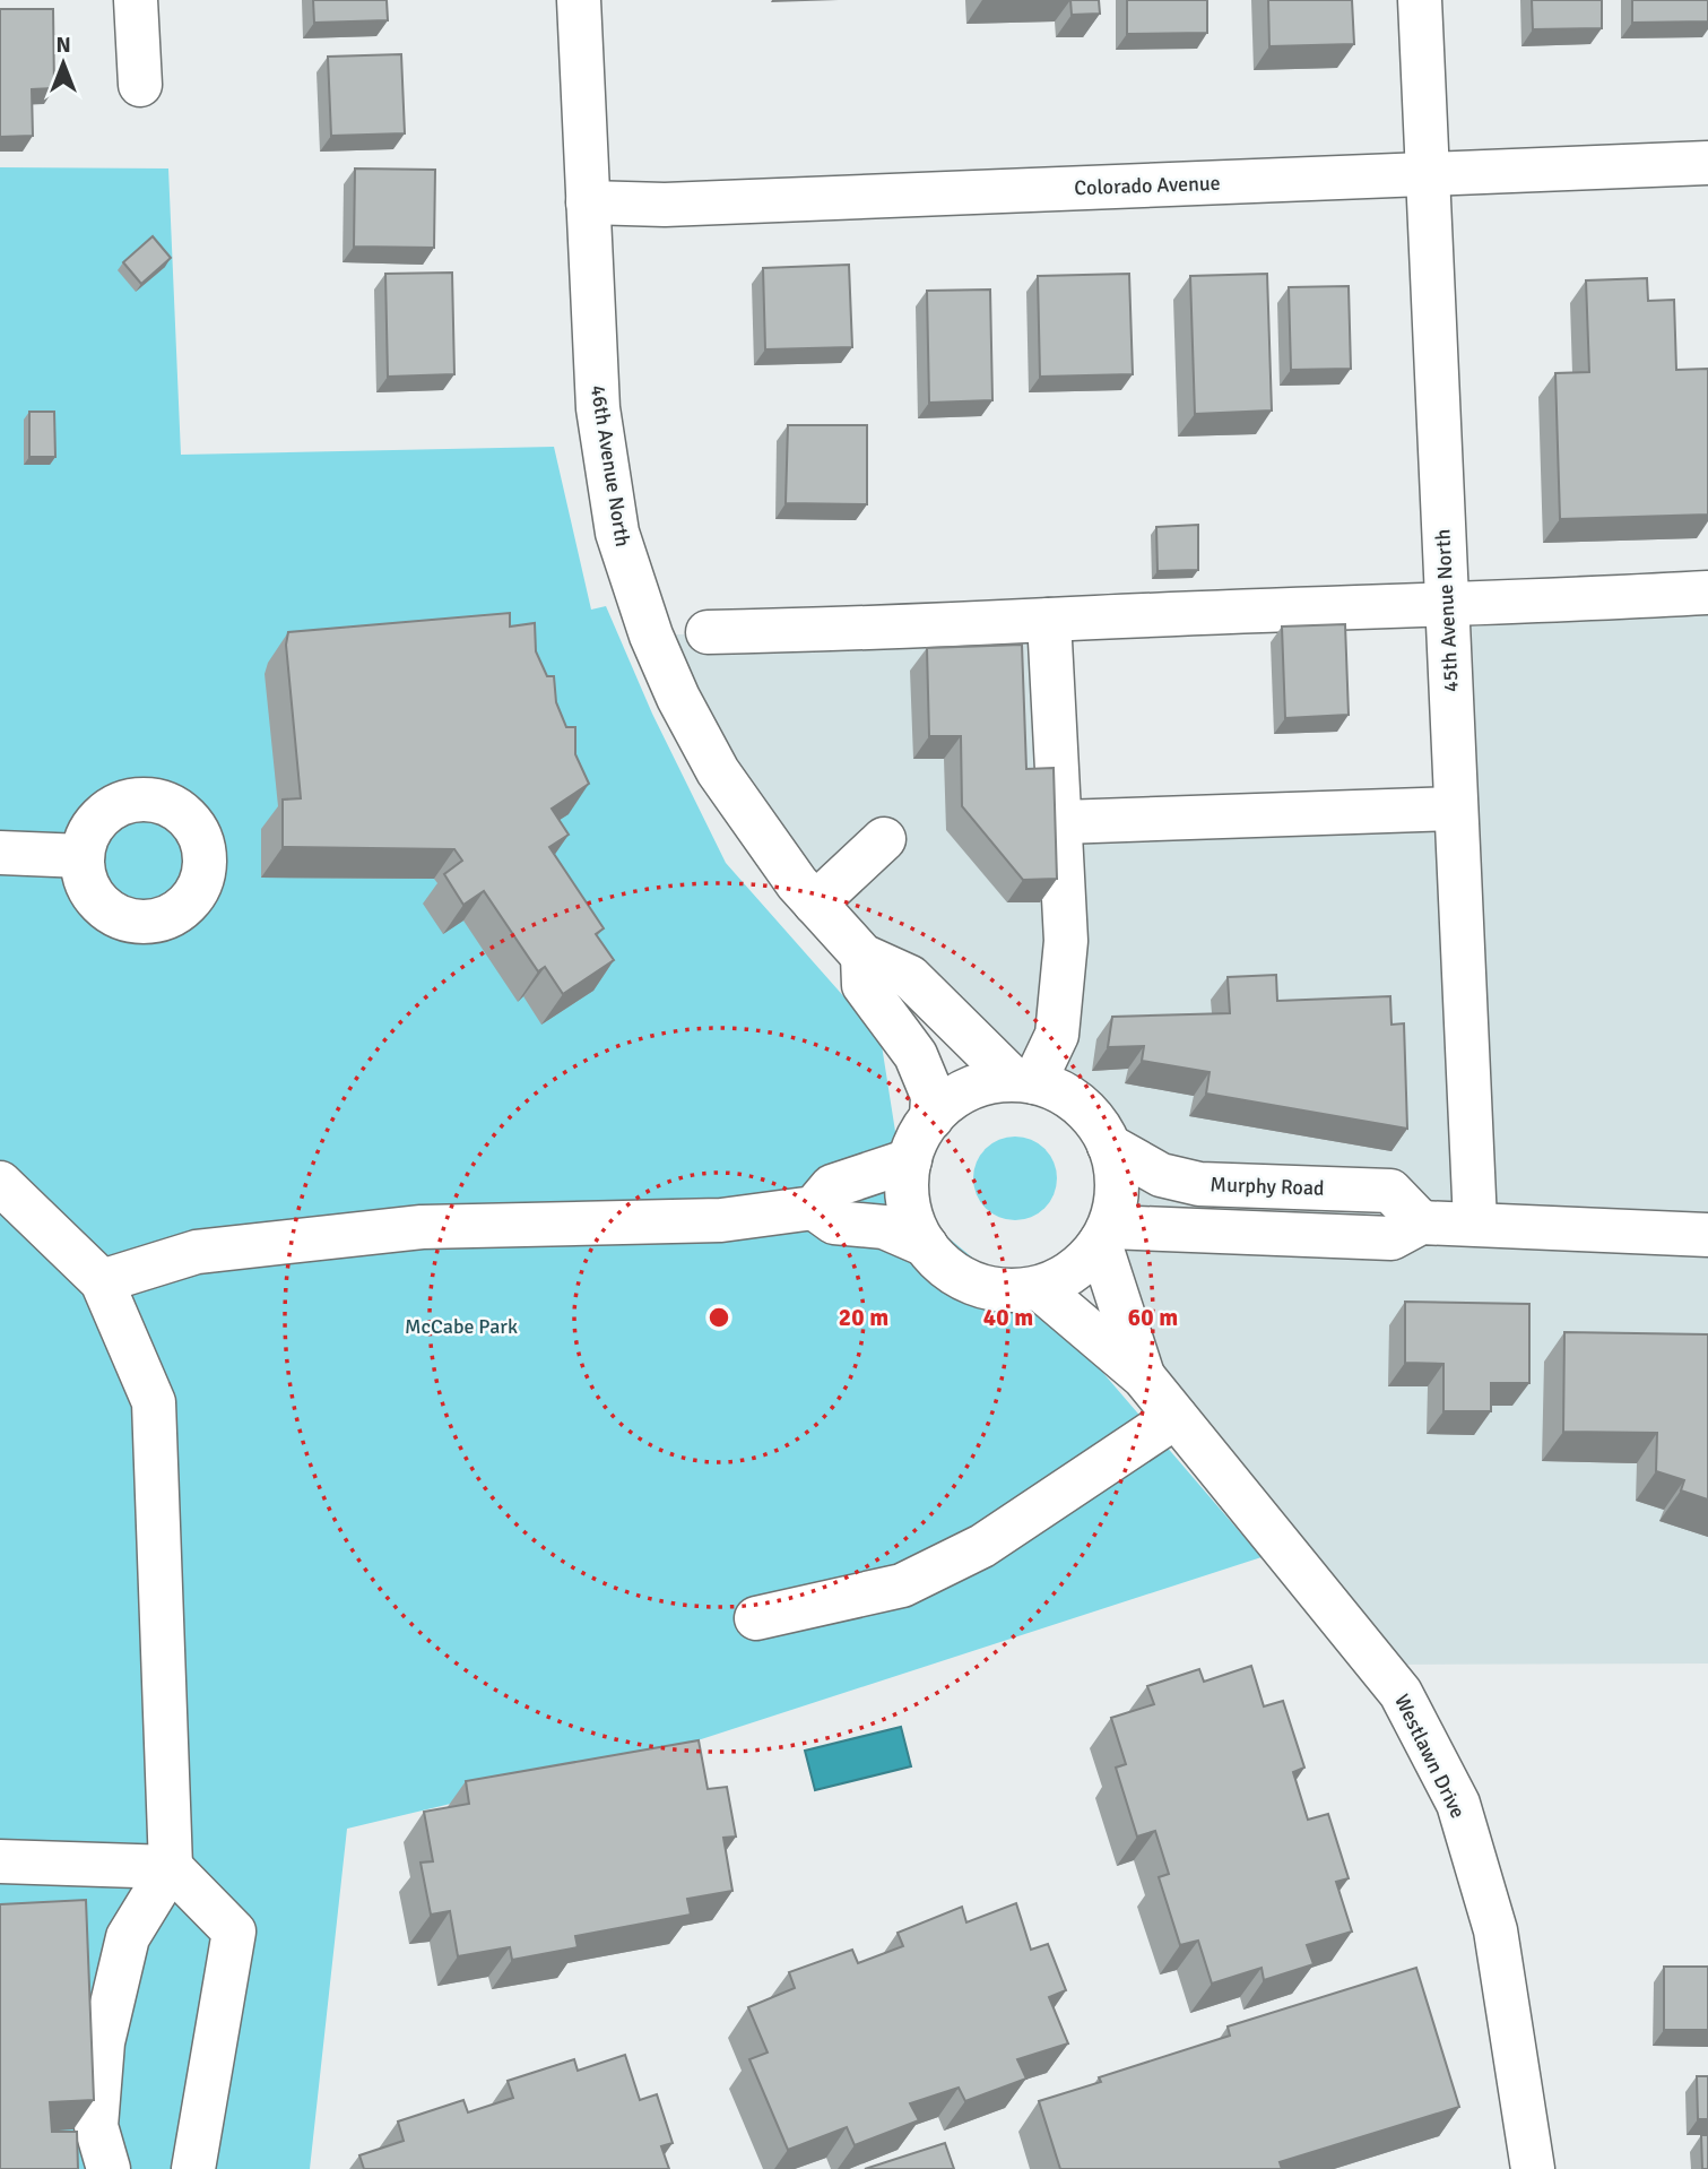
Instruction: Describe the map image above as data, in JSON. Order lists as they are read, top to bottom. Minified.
{"streets":{"street":["Colorado Avenue","46th Avenue North","45th Avenue North","Murphy Road","Westlawn Drive"]},"crossings":[["Colorado Avenue","46th Avenue North"],["Colorado Avenue","45th Avenue North"],["46th Avenue North","Murphy Road"],["46th Avenue North","Westlawn Drive"],["Murphy Road","Westlawn Drive"]],"parks":["McCabe Park"],"north":"top","rings":["20 m","40 m","60 m"]}
